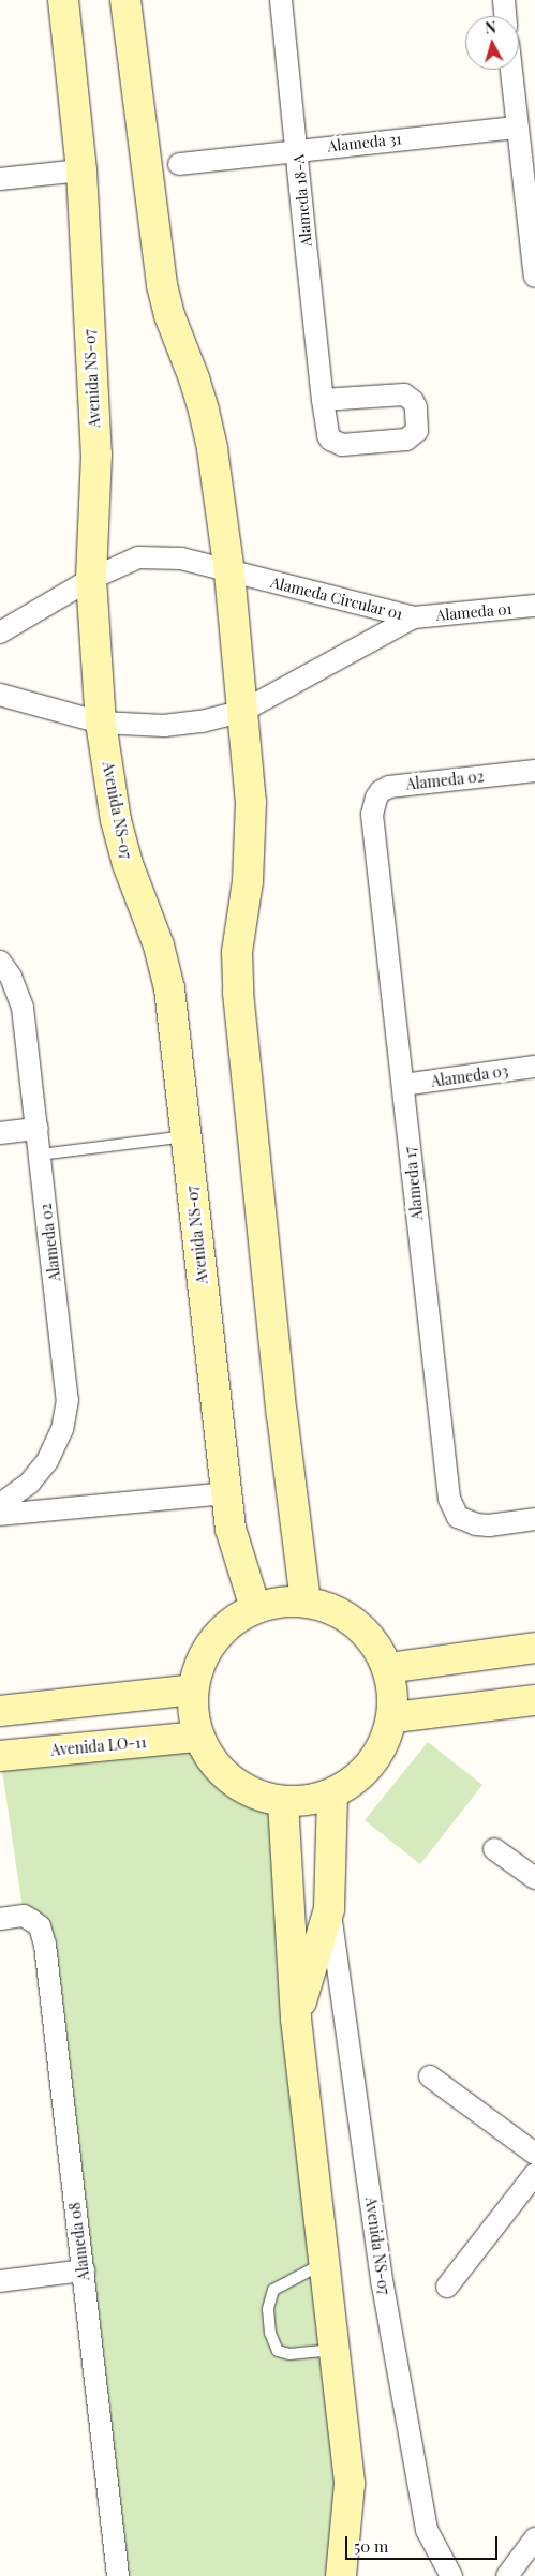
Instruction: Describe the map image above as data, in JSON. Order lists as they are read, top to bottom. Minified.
{"streets":{"street":["Alameda 31","Alameda 18-A","Avenida NS-07","Alameda Circular 01","Alameda 01","Alameda 02","Alameda 03","Alameda 17","Avenida LO-11","Alameda 08"]},"crossings":[["Alameda 31","Alameda 18-A"],["Avenida NS-07","Alameda Circular 01"],["Alameda Circular 01","Alameda 01"],["Alameda 02","Alameda 17"],["Alameda 03","Alameda 17"]],"scale_bar":"50 m","north":"top"}
